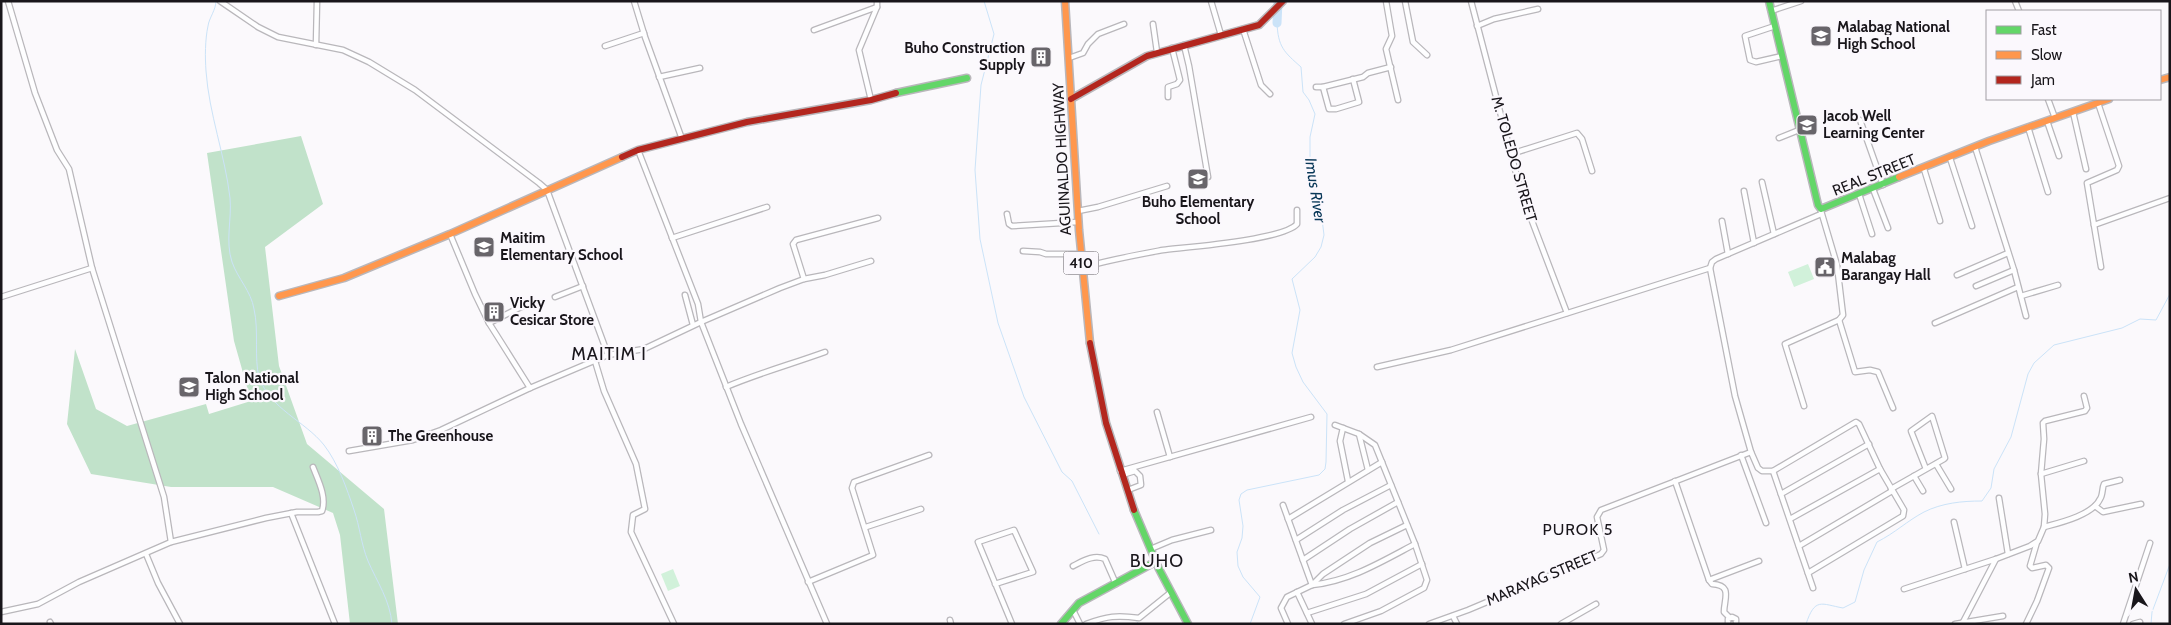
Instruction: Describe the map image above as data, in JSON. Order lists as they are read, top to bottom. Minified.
{"streets":{"street":["AGUINALDO HIGHWAY","M. TOLEDO STREET","REAL STREET","410","MARAYAG STREET"]},"districts":["MAITIM I","PUROK 5","BUHO"],"water":["Imus River"],"places":{"school or university":["Malabag National High School","Jacob Well Learning Center","Buho Elementary School","Maitim Elementary School","Talon National High School"],"building":["Buho Construction Supply","Vicky Cesicar Store","The Greenhouse"],"public building":["Malabag Barangay Hall"]},"legend":["Fast","Slow","Jam"],"north":"top"}
